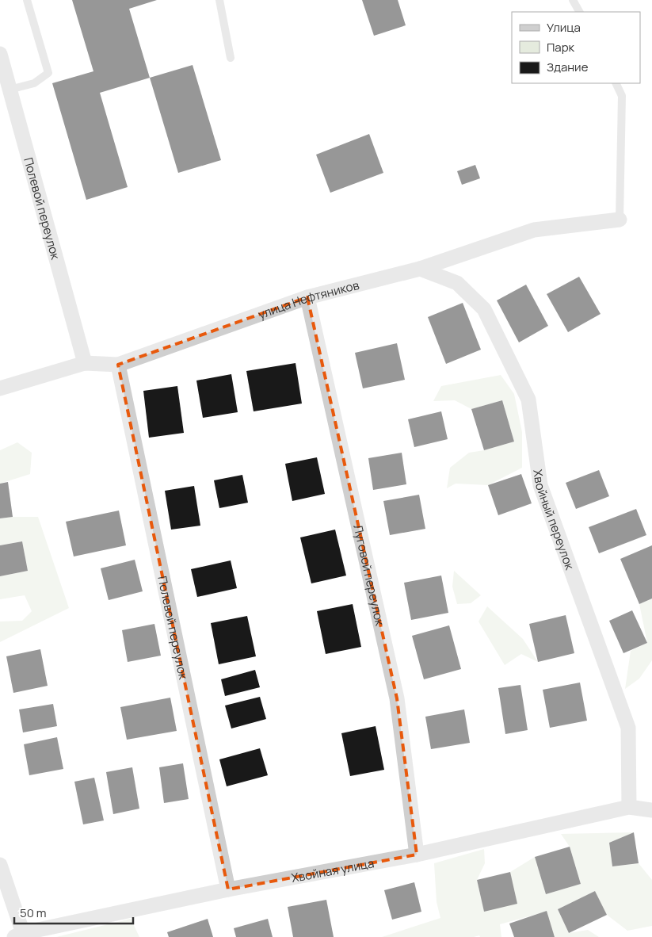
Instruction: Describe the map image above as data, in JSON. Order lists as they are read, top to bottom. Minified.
{"streets":{"street":["Полевой переулок","улица Нефтяников","Хвойный переулок","Луговой переулок","Хвойная улица"]},"crossings":[["Полевой переулок","улица Нефтяников"],["Полевой переулок","Хвойная улица"],["улица Нефтяников","Хвойный переулок"],["улица Нефтяников","Луговой переулок"],["Хвойный переулок","Хвойная улица"],["Луговой переулок","Хвойная улица"]],"legend":["Улица","Парк","Здание"],"scale_bar":"50 m"}
